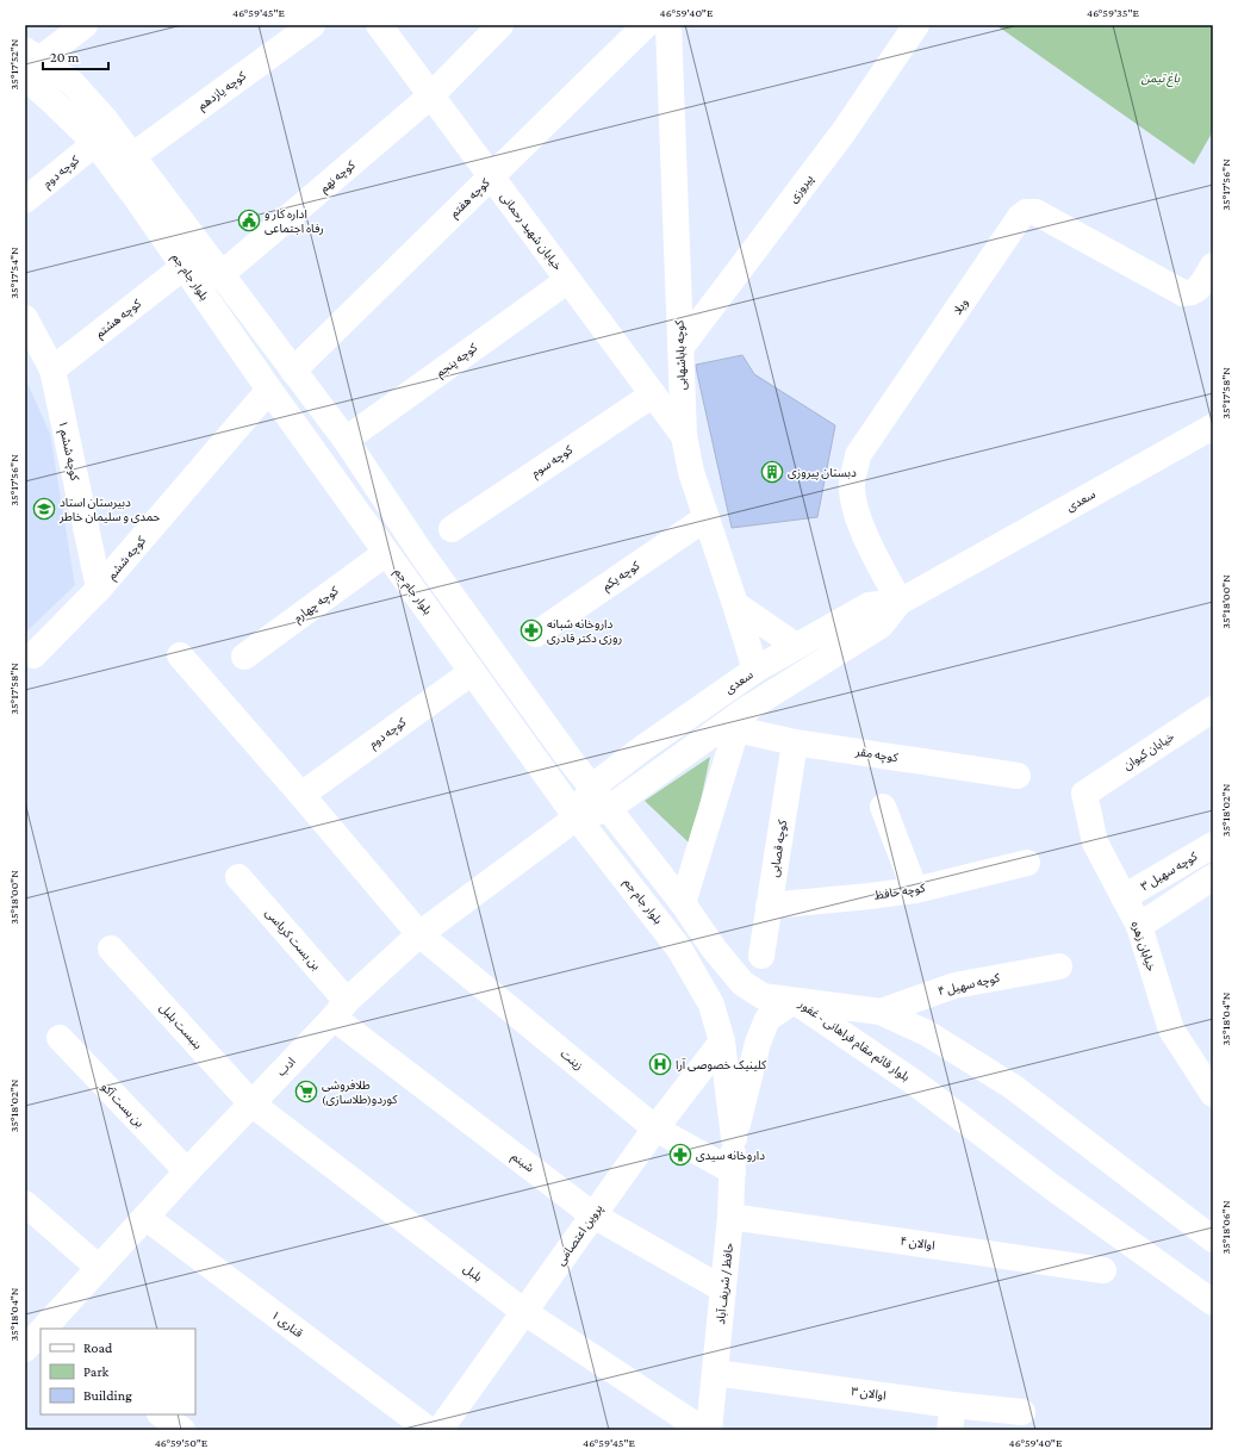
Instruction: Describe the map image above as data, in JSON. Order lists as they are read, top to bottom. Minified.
{"streets":{"street":["کوچه یازدهم","کوچه دوم","کوچه نهم","پیروزی","کوچه هفتم","خیابان شهید رحمانی","بلوار جام جم","ویلا","کوچه هشتم","کوچه باباشهابی","کوچه پنجم","کوچه ششم ۱","کوچه سوم","سعدی","کوچه ششم","کوچه یکم","کوچه چهارم","خیابان کیوان","کوچه مقر","کوچه قصابی","کوچه سهیل ۳","کوچه حافظ","بن بست کرباسی","خیابان زهره","کوچه سهیل ۴","بنبست بلبل","بلوار قائم مقام فراهانی - غفور","زینت","ادب","بن بست آکو","شبنم","پروین اعتصامی","اوالان ۴","بلبل","حافظ / شریف آباد","قناری ۱","اوالان ۳"]},"crossings":[["کوچه یازدهم","بلوار جام جم"],["کوچه دوم","بلوار جام جم"],["کوچه دوم","زینت"],["کوچه نهم","خیابان شهید رحمانی"],["کوچه نهم","بلوار جام جم"],["پیروزی","کوچه باباشهابی"],["کوچه هفتم","خیابان شهید رحمانی"],["کوچه هفتم","بلوار جام جم"],["کوچه هفتم","کوچه ششم"],["خیابان شهید رحمانی","کوچه باباشهابی"],["خیابان شهید رحمانی","کوچه پنجم"],["خیابان شهید رحمانی","کوچه سوم"],["بلوار جام جم","کوچه هشتم"],["بلوار جام جم","کوچه پنجم"],["بلوار جام جم","سعدی"],["بلوار جام جم","کوچه ششم"],["بلوار جام جم","کوچه چهارم"],["بلوار جام جم","بلوار قائم مقام فراهانی - غفور"],["بلوار جام جم","ادب"],["بلوار جام جم","پروین اعتصامی"],["بلوار جام جم","حافظ / شریف آباد"],["ویلا","سعدی"],["کوچه هشتم","کوچه ششم ۱"],["کوچه باباشهابی","سعدی"],["کوچه باباشهابی","کوچه یکم"],["کوچه ششم ۱","کوچه ششم"],["سعدی","کوچه مقر"],["خیابان کیوان","خیابان زهره"],["کوچه مقر","کوچه قصابی"],["کوچه قصابی","کوچه حافظ"],["کوچه سهیل ۳","خیابان زهره"],["بن بست کرباسی","ادب"],["بن بست کرباسی","شبنم"],["کوچه سهیل ۴","بلوار قائم مقام فراهانی - غفور"],["بنبست بلبل","ادب"],["بنبست بلبل","بلبل"],["زینت","ادب"],["زینت","پروین اعتصامی"],["زینت","حافظ / شریف آباد"],["ادب","بن بست آکو"],["ادب","شبنم"],["ادب","بلبل"],["ادب","قناری ۱"],["شبنم","پروین اعتصامی"],["شبنم","حافظ / شریف آباد"],["پروین اعتصامی","بلبل"],["اوالان ۴","حافظ / شریف آباد"],["حافظ / شریف آباد","اوالان ۳"]],"parks":["باغ تیمن"],"places":{"public building":["اداره کار و رفاه اجتماعی"],"building":["دبستان پیروزی"],"school or university":["دبیرستان استاد حمدی و سلیمان خاطر"],"pharmacy":["داروخانه شبانه روزی دکتر قادری","داروخانه سیدی"],"hospital":["کلینیک خصوصی آرا"],"supermarket":["طلافروشی کوردو(طلاسازی)"]},"legend":["Road","Park","Building"],"scale_bar":"20 m","coordinates":["46°59'45\"E","46°59'40\"E","46°59'35\"E","35°17'52\"N","35°17'56\"N","35°17'54\"N","35°17'58\"N","35°18'00\"N","35°18'02\"N","35°18'04\"N","35°18'06\"N","46°59'50\"E"]}
